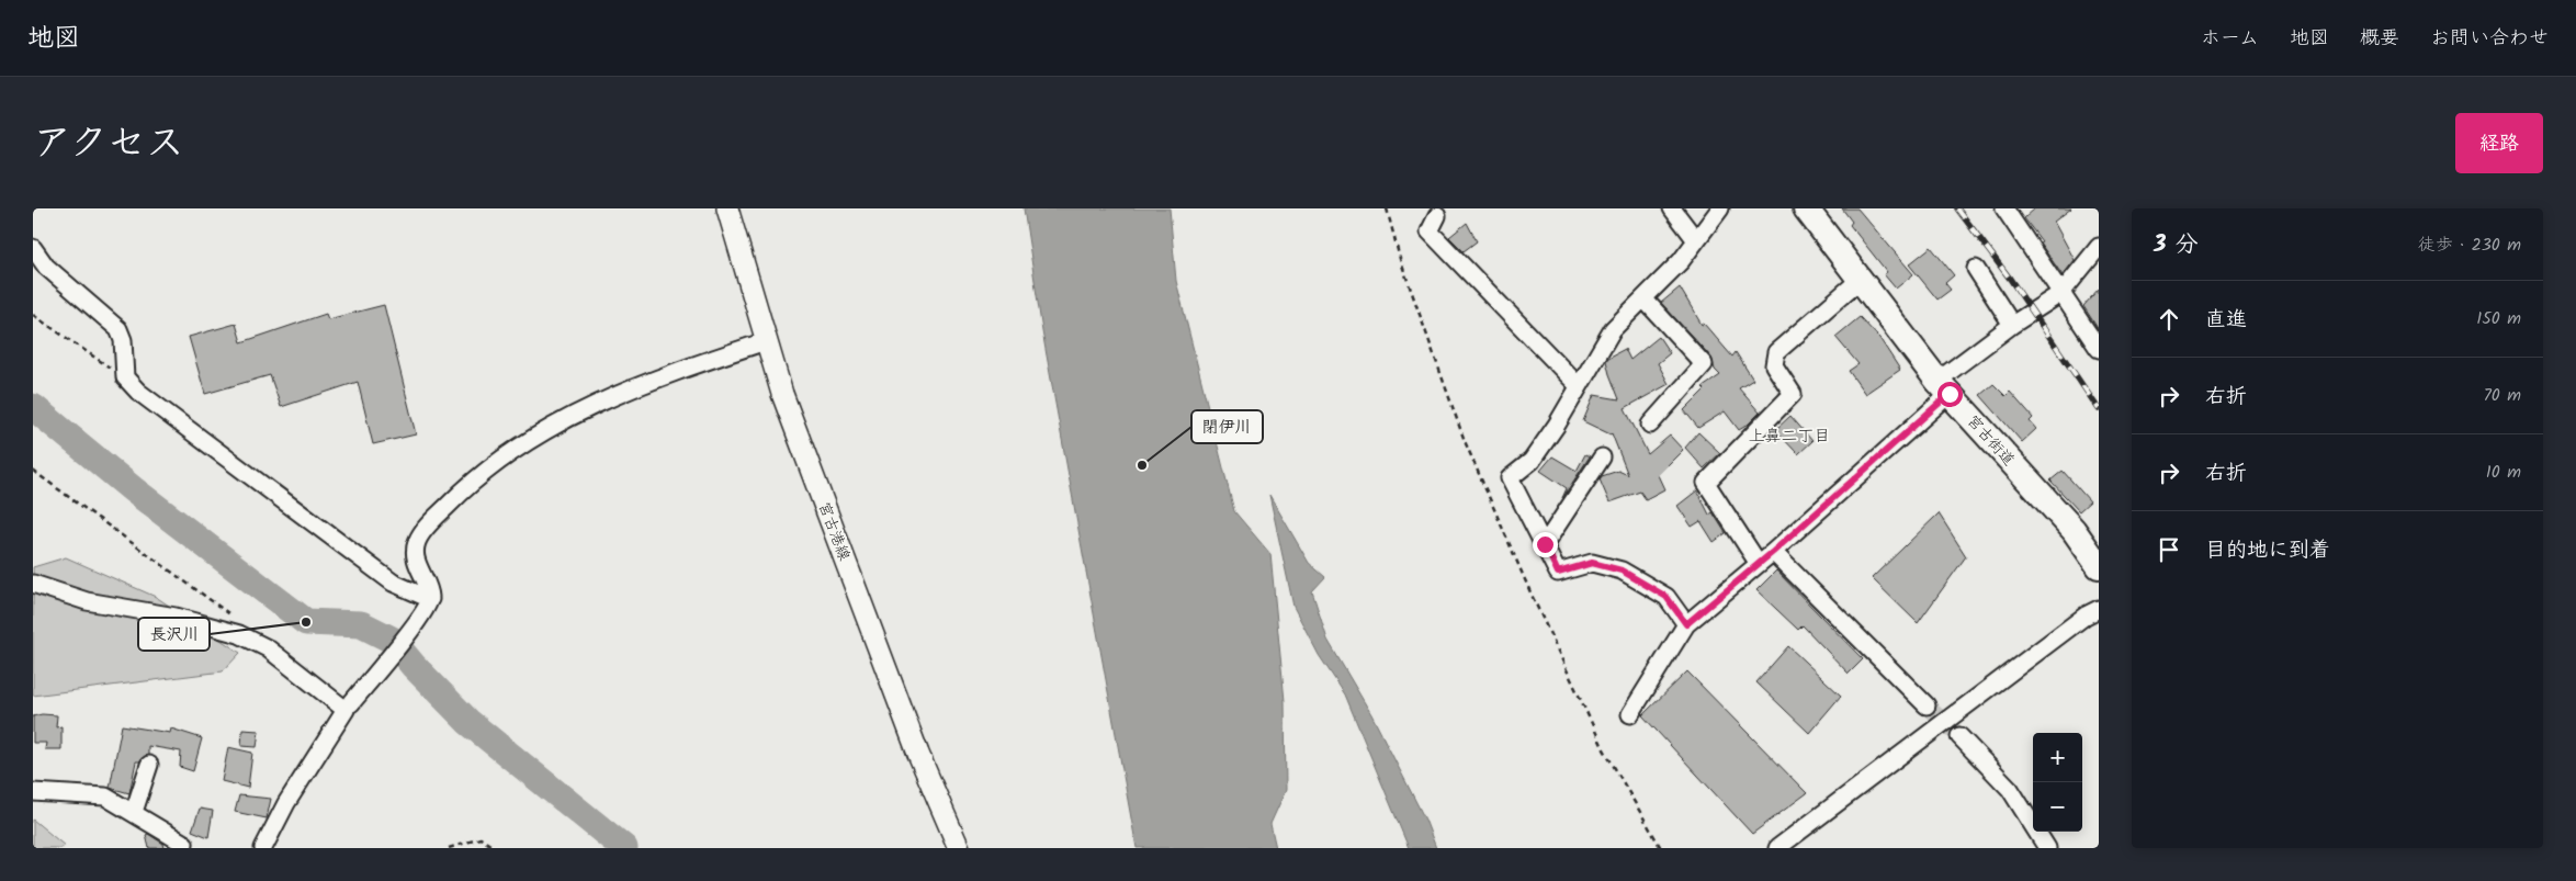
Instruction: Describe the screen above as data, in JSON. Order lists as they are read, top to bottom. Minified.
{"streets":{"highway":["宮古街道"],"main road":["宮古港線"]},"districts":["上鼻二丁目"],"places":["閉伊川","長沢川"],"page":{"header":"地図","nav":["ホーム","地図","概要","お問い合わせ"],"title":"アクセス","buttons":"経路","heading":["3 分","徒歩 · 230 m"],"list":[["直進","150 m"],["右折","70 m"],["右折","10 m"],"目的地に到着"],"map_buttons":["+","−"]}}
